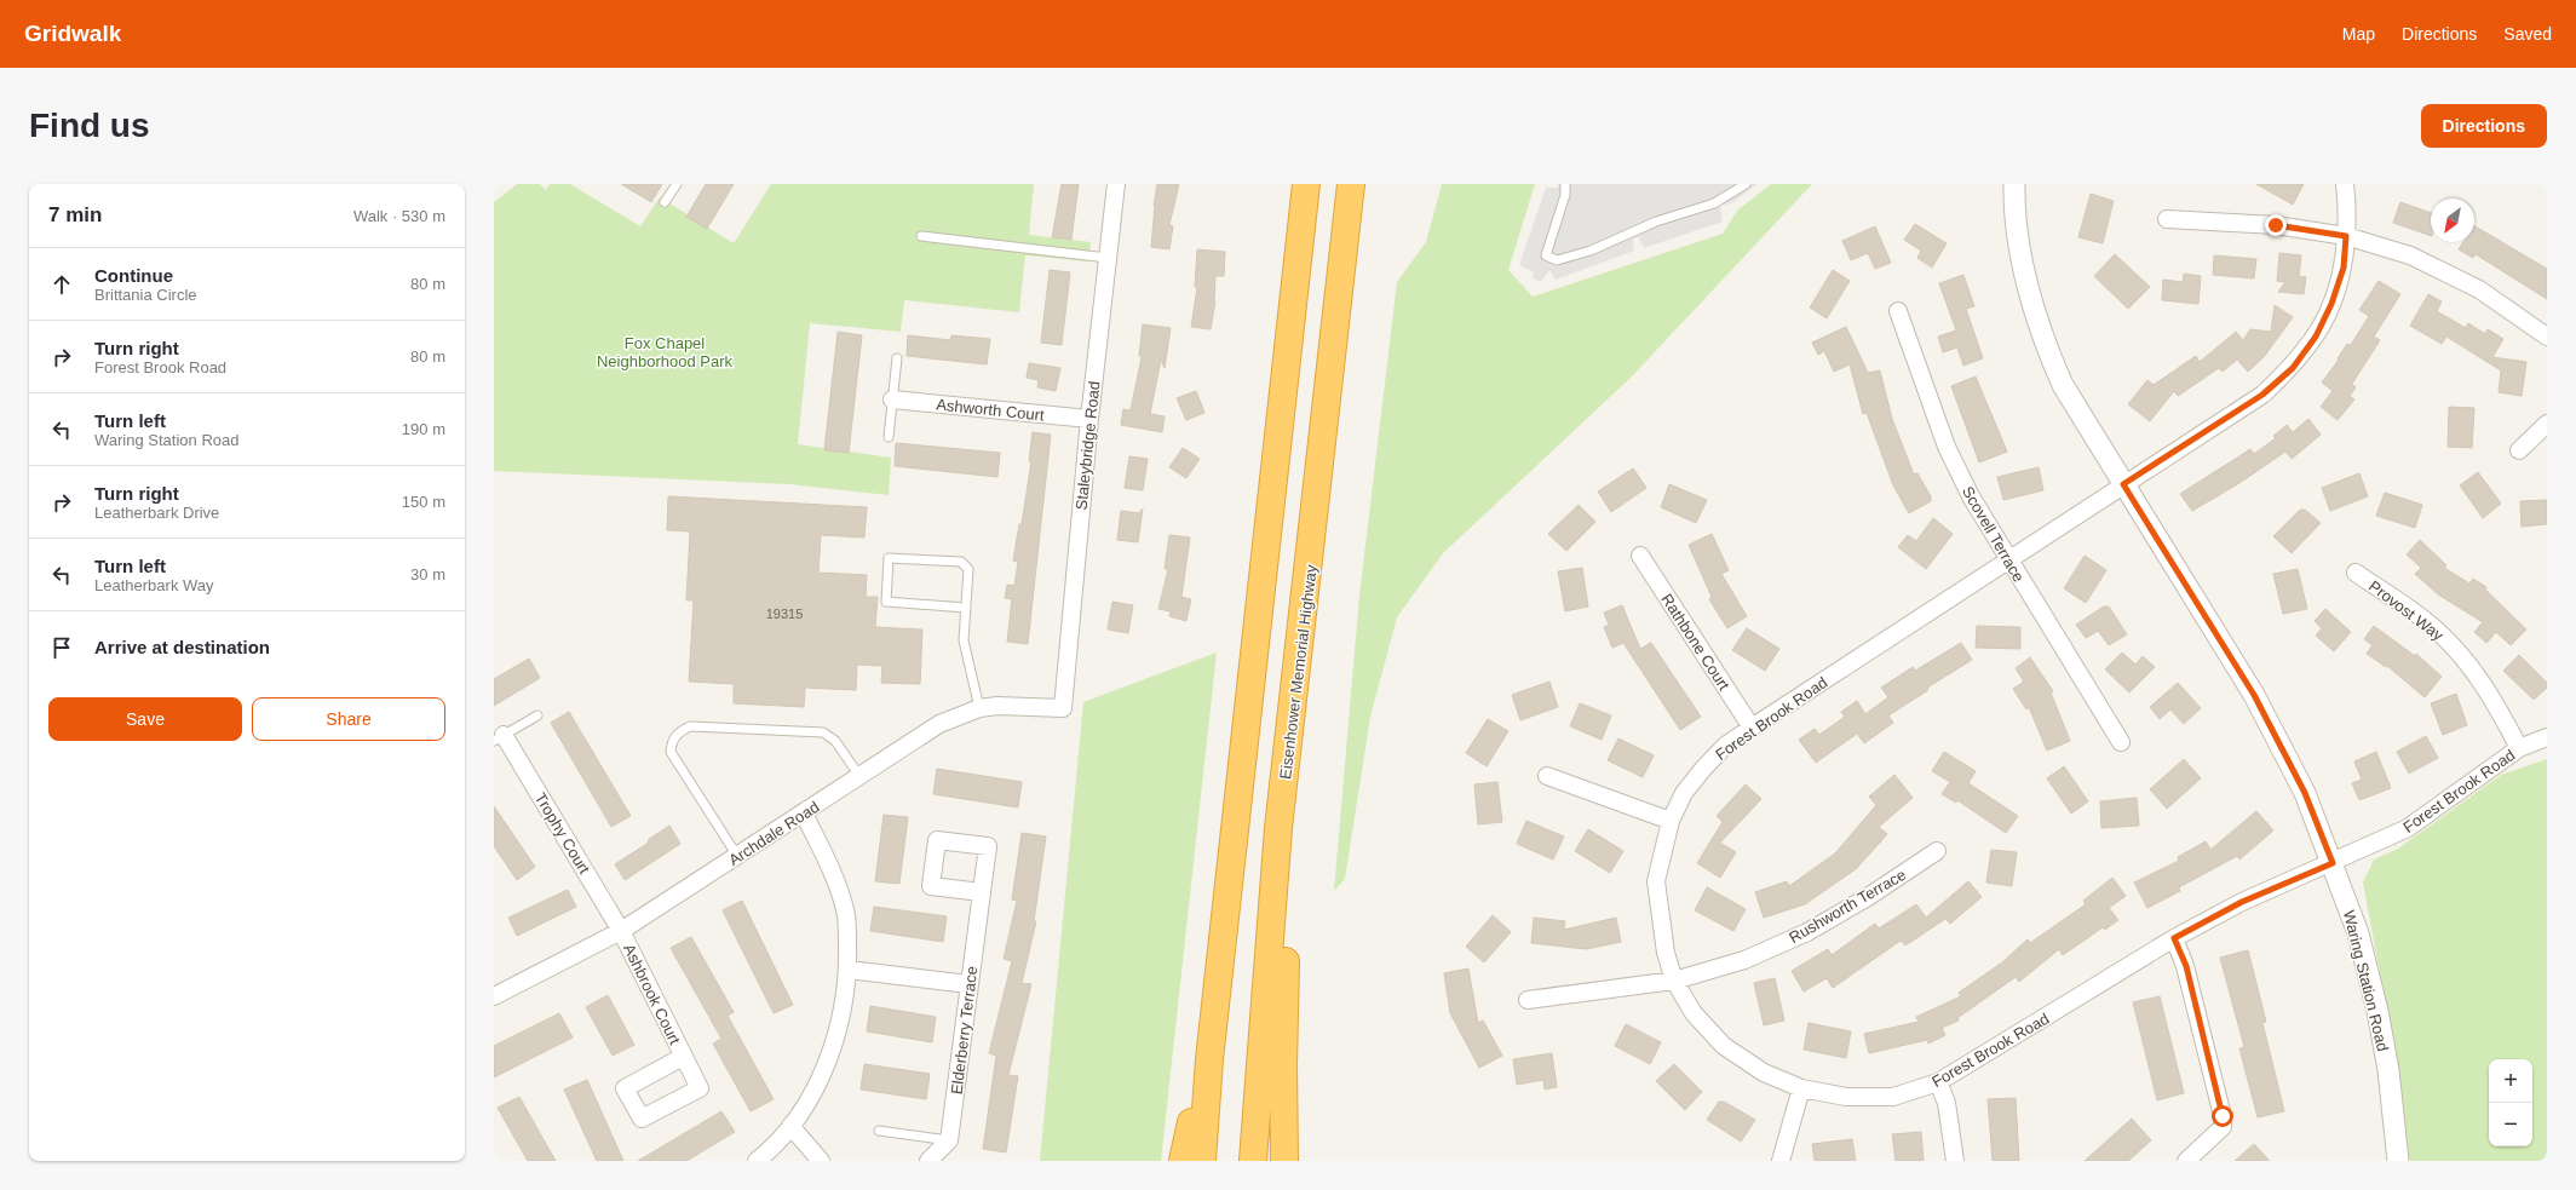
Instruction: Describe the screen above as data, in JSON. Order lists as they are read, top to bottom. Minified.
{"streets":{"highway":["Eisenhower Memorial Highway"],"street":["Ashworth Court","Staleybridge Road","Scovell Terrace","Provost Way","Rathbone Court","Forest Brook Road","Trophy Court","Archdale Road","Rushworth Terrace","Waring Station Road","Ashbrook Court","Elderberry Terrace"]},"crossings":[["Ashworth Court","Staleybridge Road"],["Staleybridge Road","Archdale Road"],["Scovell Terrace","Forest Brook Road"],["Provost Way","Forest Brook Road"],["Rathbone Court","Forest Brook Road"],["Forest Brook Road","Rushworth Terrace"],["Forest Brook Road","Waring Station Road"],["Trophy Court","Archdale Road"],["Trophy Court","Ashbrook Court"],["Archdale Road","Ashbrook Court"]],"parks":["Fox Chapel Neighborhood Park"],"house_numbers":["19315"],"north":"bottom left","page":{"header":"Gridwalk","nav":["Map","Directions","Saved"],"buttons":["Directions",["Save","Share"]],"title":"Find us","heading":["7 min","Walk · 530 m"],"list":[["Continue","Brittania Circle","80 m"],["Turn right","Forest Brook Road","80 m"],["Turn left","Waring Station Road","190 m"],["Turn right","Leatherbark Drive","150 m"],["Turn left","Leatherbark Way","30 m"],"Arrive at destination"],"map_buttons":["+","−"]}}
